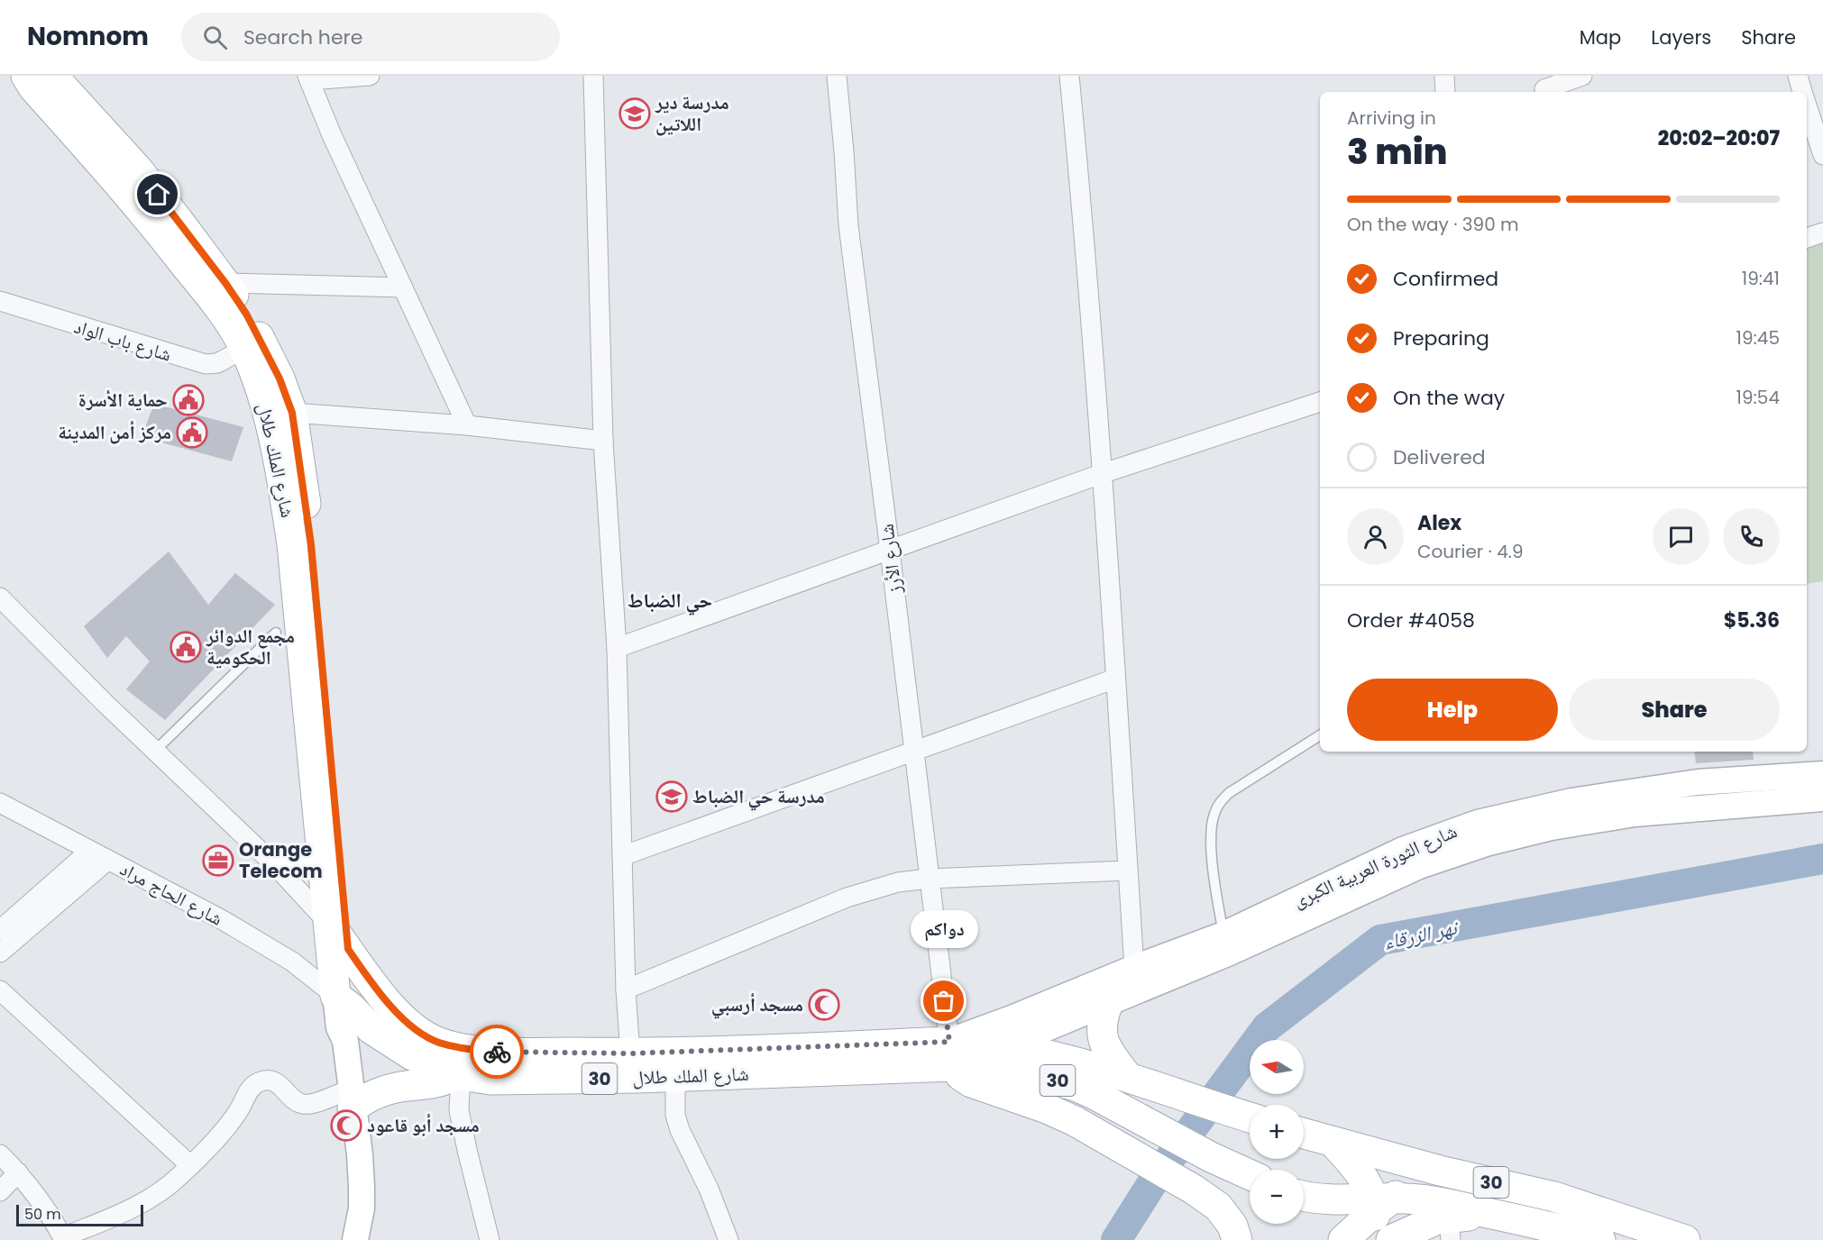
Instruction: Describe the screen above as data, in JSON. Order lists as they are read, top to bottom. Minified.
{"streets":{"main road":["شارع الملك طلال","شارع الثورة العربية الكبرى","30"],"street":["شارع باب الواد","شارع الأرز","شارع الحاج مراد"]},"crossings":[["شارع باب الواد","شارع الملك طلال"],["شارع الملك طلال","شارع الأرز"],["شارع الملك طلال","شارع الثورة العربية الكبرى"],["شارع الملك طلال","شارع الحاج مراد"],["شارع الملك طلال","30"],["شارع الأرز","شارع الثورة العربية الكبرى"],["شارع الأرز","30"],["شارع الثورة العربية الكبرى","30"]],"districts":["حي الضباط"],"water":["نهر الزرقاء"],"places":{"school or university":["مدرسة دير اللاتين","مدرسة حي الضباط"],"public building":["حماية الأسرة","مركز أمن المدينة","مجمع الدوائر الحكومية"],"office":["Orange Telecom"],"other":["دواكم"],"mosque":["مسجد أرسبي","مسجد أبو قاعود"]},"scale_bar":"50 m","north":"left","page":{"header":"Nomnom","search":"Search here","nav":["Map","Layers","Share"],"heading":["3 min","Arriving in","20:02–20:07"],"panel":["Alex","Courier · 4.9","Order #4058","$5.36"],"bar":"On the way · 390 m","list":[["Confirmed","19:41"],["Preparing","19:45"],["On the way","19:54"],"Delivered"],"buttons":["Help","Share"],"bubble":"دواكم","map_buttons":["+","−"],"scale":"50 m"}}
